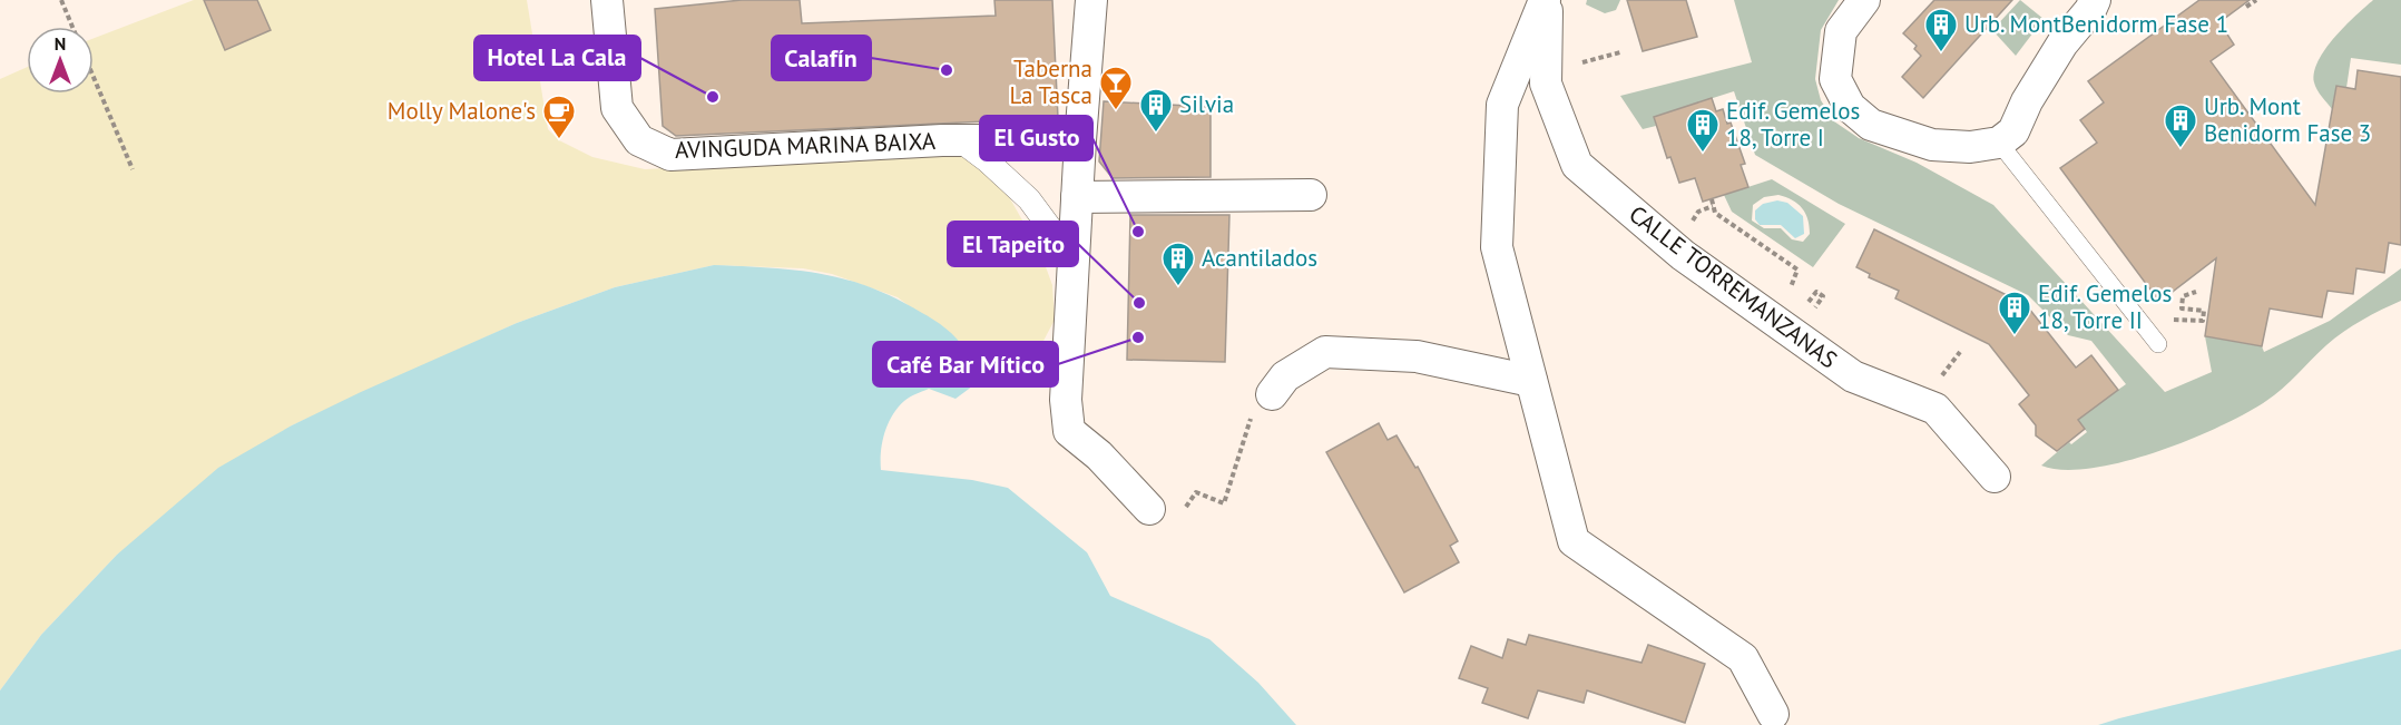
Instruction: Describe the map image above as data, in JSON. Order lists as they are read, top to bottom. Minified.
{"streets":{"street":["AVINGUDA MARINA BAIXA","CALLE TORREMANZANAS"]},"places":{"building":["Urb. MontBenidorm Fase 1","Silvia","Urb. Mont Benidorm Fase 3","Edif. Gemelos 18, Torre I","Acantilados","Edif. Gemelos 18, Torre II"],"other":["Calafín","Hotel La Cala","El Gusto","El Tapeito","Café Bar Mítico"],"bar":["Taberna La Tasca"],"cafe":["Molly Malone's"]},"north":"top"}
